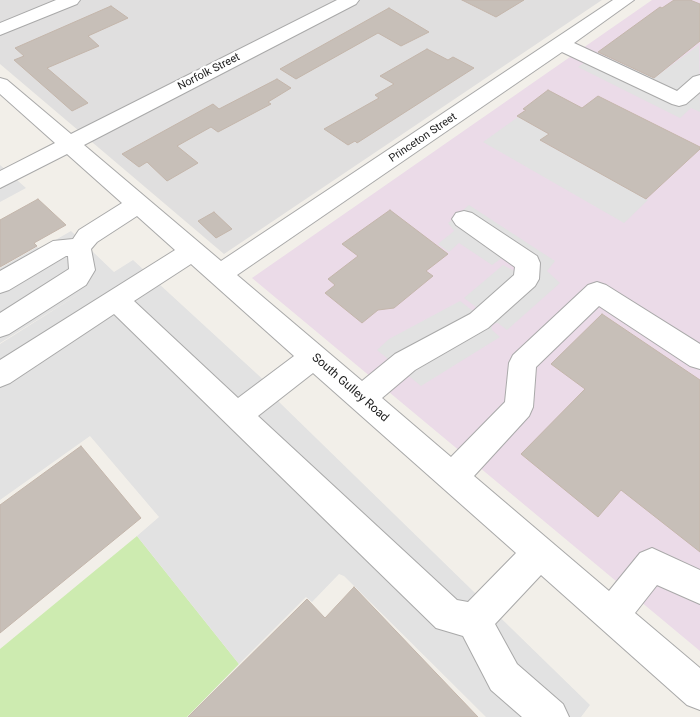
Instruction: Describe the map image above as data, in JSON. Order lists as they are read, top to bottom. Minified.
{"streets":{"street":["Norfolk Street","Princeton Street","South Gulley Road"]},"crossings":[["Norfolk Street","South Gulley Road"],["Princeton Street","South Gulley Road"]]}
